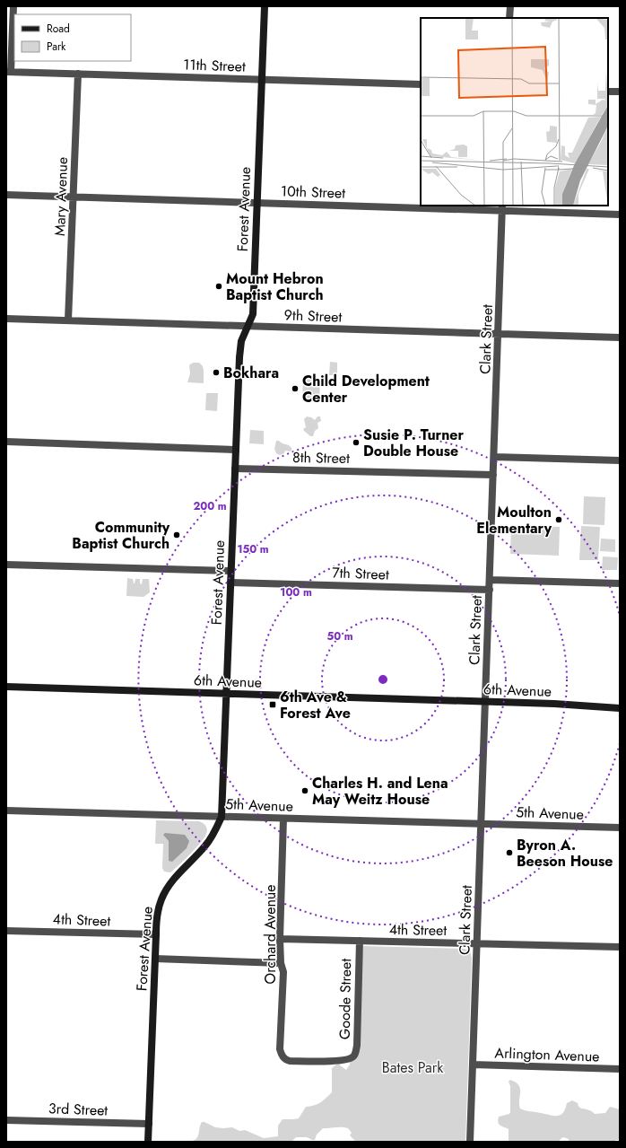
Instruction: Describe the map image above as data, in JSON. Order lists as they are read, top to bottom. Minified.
{"streets":{"street":["11th Street","10th Street","Mary Avenue","Forest Avenue","9th Street","Clark Street","8th Street","7th Street","6th Avenue","5th Avenue","4th Street","Orchard Avenue","Goode Street","Arlington Avenue","3rd Street"]},"crossings":[["11th Street","Mary Avenue"],["11th Street","Forest Avenue"],["10th Street","Mary Avenue"],["10th Street","Forest Avenue"],["10th Street","Clark Street"],["Mary Avenue","9th Street"],["Forest Avenue","9th Street"],["Forest Avenue","8th Street"],["Forest Avenue","7th Street"],["Forest Avenue","6th Avenue"],["Forest Avenue","5th Avenue"],["Forest Avenue","4th Street"],["Forest Avenue","3rd Street"],["9th Street","Clark Street"],["Clark Street","8th Street"],["Clark Street","7th Street"],["Clark Street","6th Avenue"],["Clark Street","5th Avenue"],["Clark Street","4th Street"],["Clark Street","Arlington Avenue"],["5th Avenue","Orchard Avenue"],["4th Street","Orchard Avenue"],["4th Street","Goode Street"],["Orchard Avenue","Goode Street"]],"parks":["Bates Park"],"places":{"other":["Mount Hebron Baptist Church","Bokhara","Child Development Center","Susie P. Turner Double House","Moulton Elementary","Community Baptist Church","Charles H. and Lena May Weitz House","Byron A. Beeson House"],"transit":["6th Ave & Forest Ave"]},"legend":["Road","Park"],"rings":["200 m","150 m","100 m","50 m"]}
